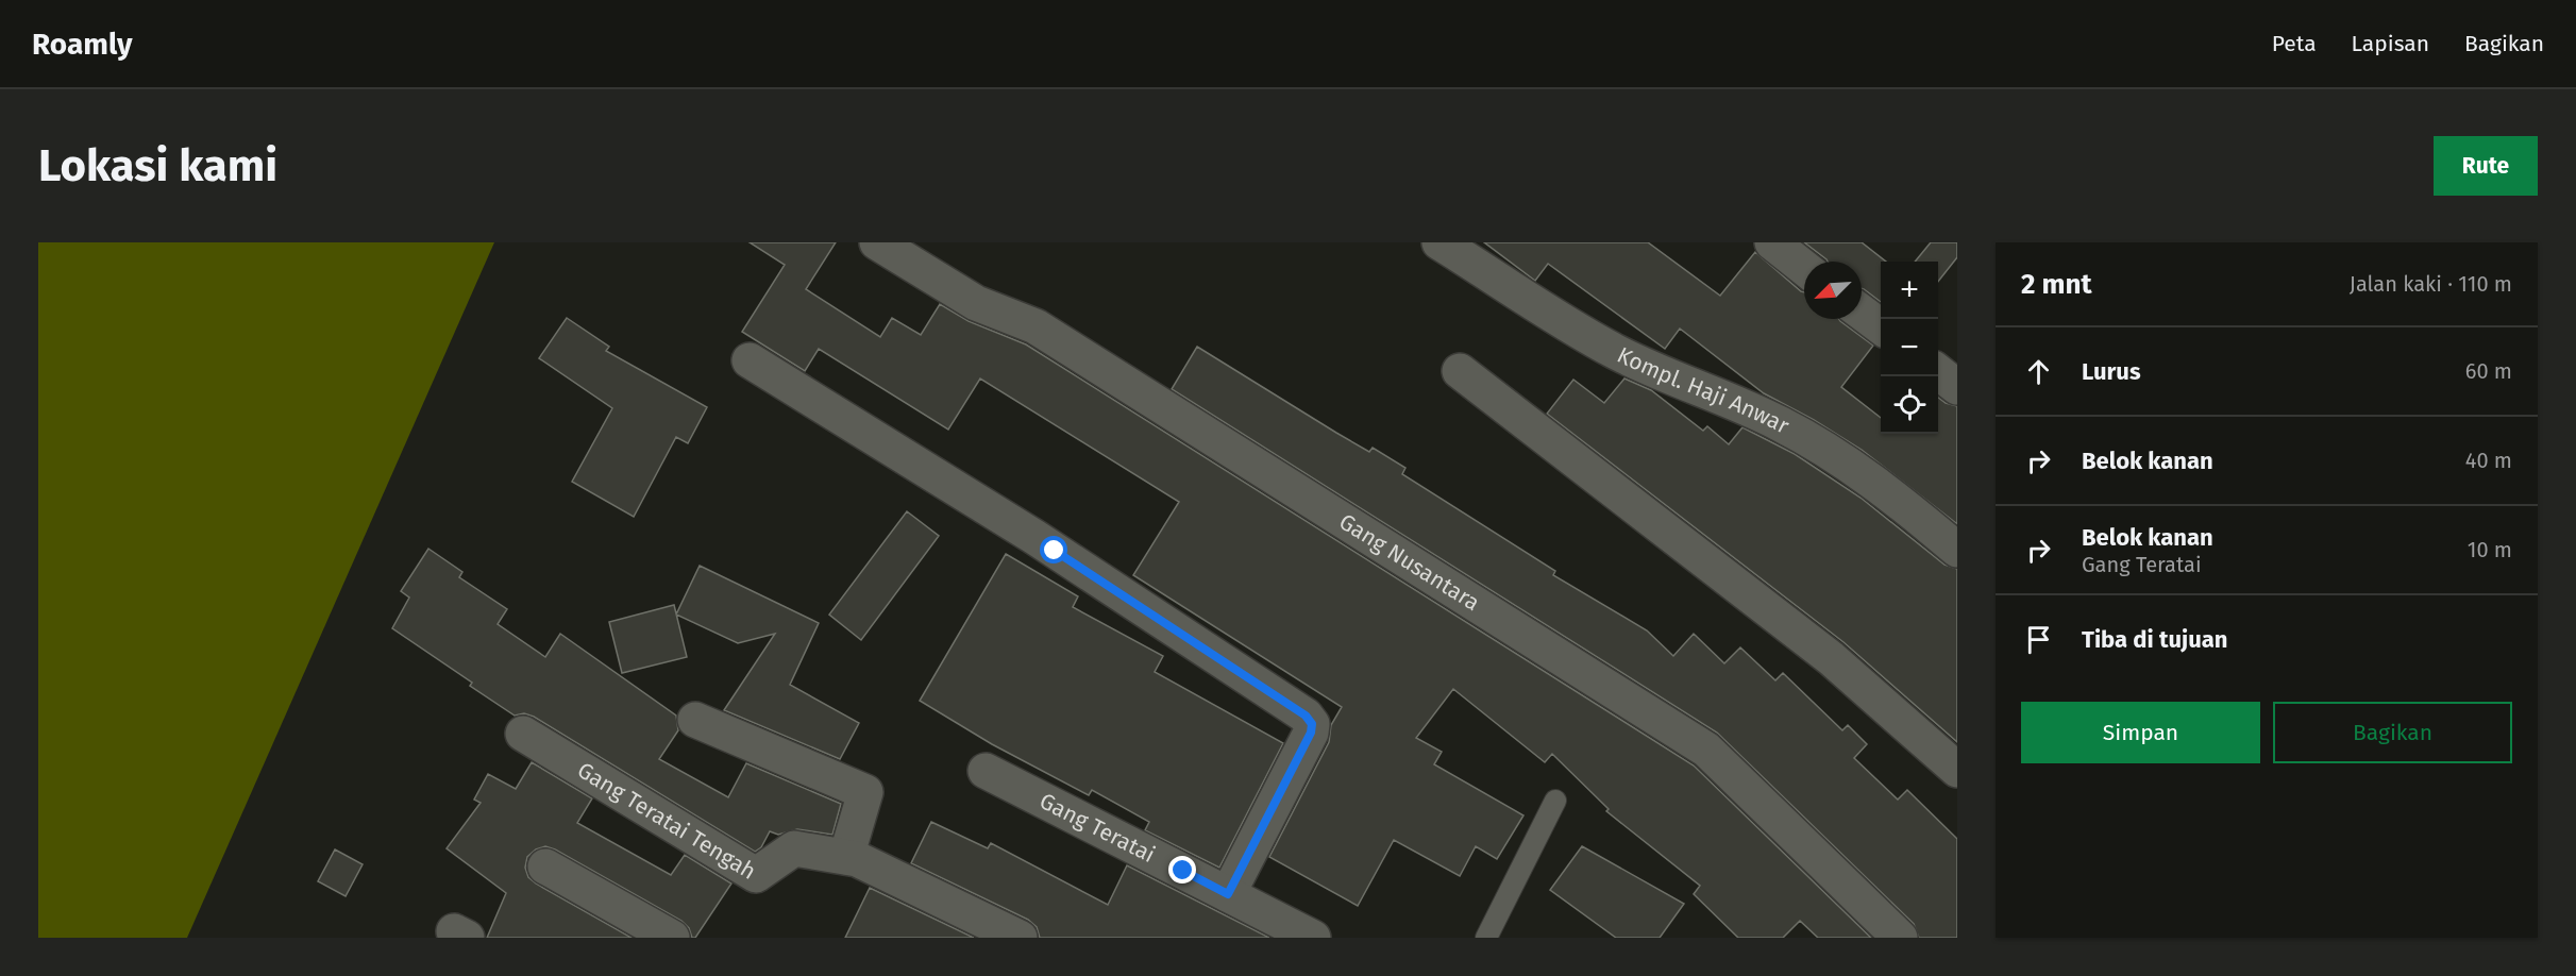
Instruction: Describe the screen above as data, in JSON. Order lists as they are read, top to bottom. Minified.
{"streets":{"street":["Kompl. Haji Anwar","Gang Nusantara","Gang Teratai Tengah","Gang Teratai"]},"north":"bottom left","page":{"header":"Roamly","nav":["Peta","Lapisan","Bagikan"],"buttons":["Rute",["Simpan","Bagikan"]],"title":"Lokasi kami","heading":["2 mnt","Jalan kaki · 110 m"],"map_buttons":["+","−"],"list":[["Lurus","60 m"],["Belok kanan","40 m"],["Belok kanan","Gang Teratai","10 m"],"Tiba di tujuan"]}}
